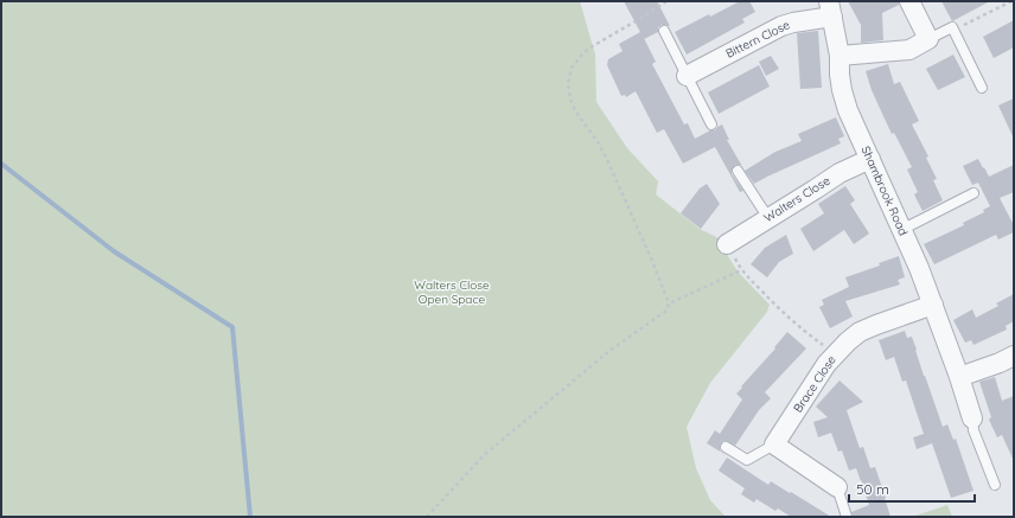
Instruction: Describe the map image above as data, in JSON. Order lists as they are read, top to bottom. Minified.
{"streets":{"street":["Bittern Close","Shambrook Road","Walters Close","Brace Close"]},"crossings":[["Bittern Close","Shambrook Road"],["Shambrook Road","Walters Close"],["Shambrook Road","Brace Close"]],"parks":["Walters Close Open Space"],"scale_bar":"50 m"}
